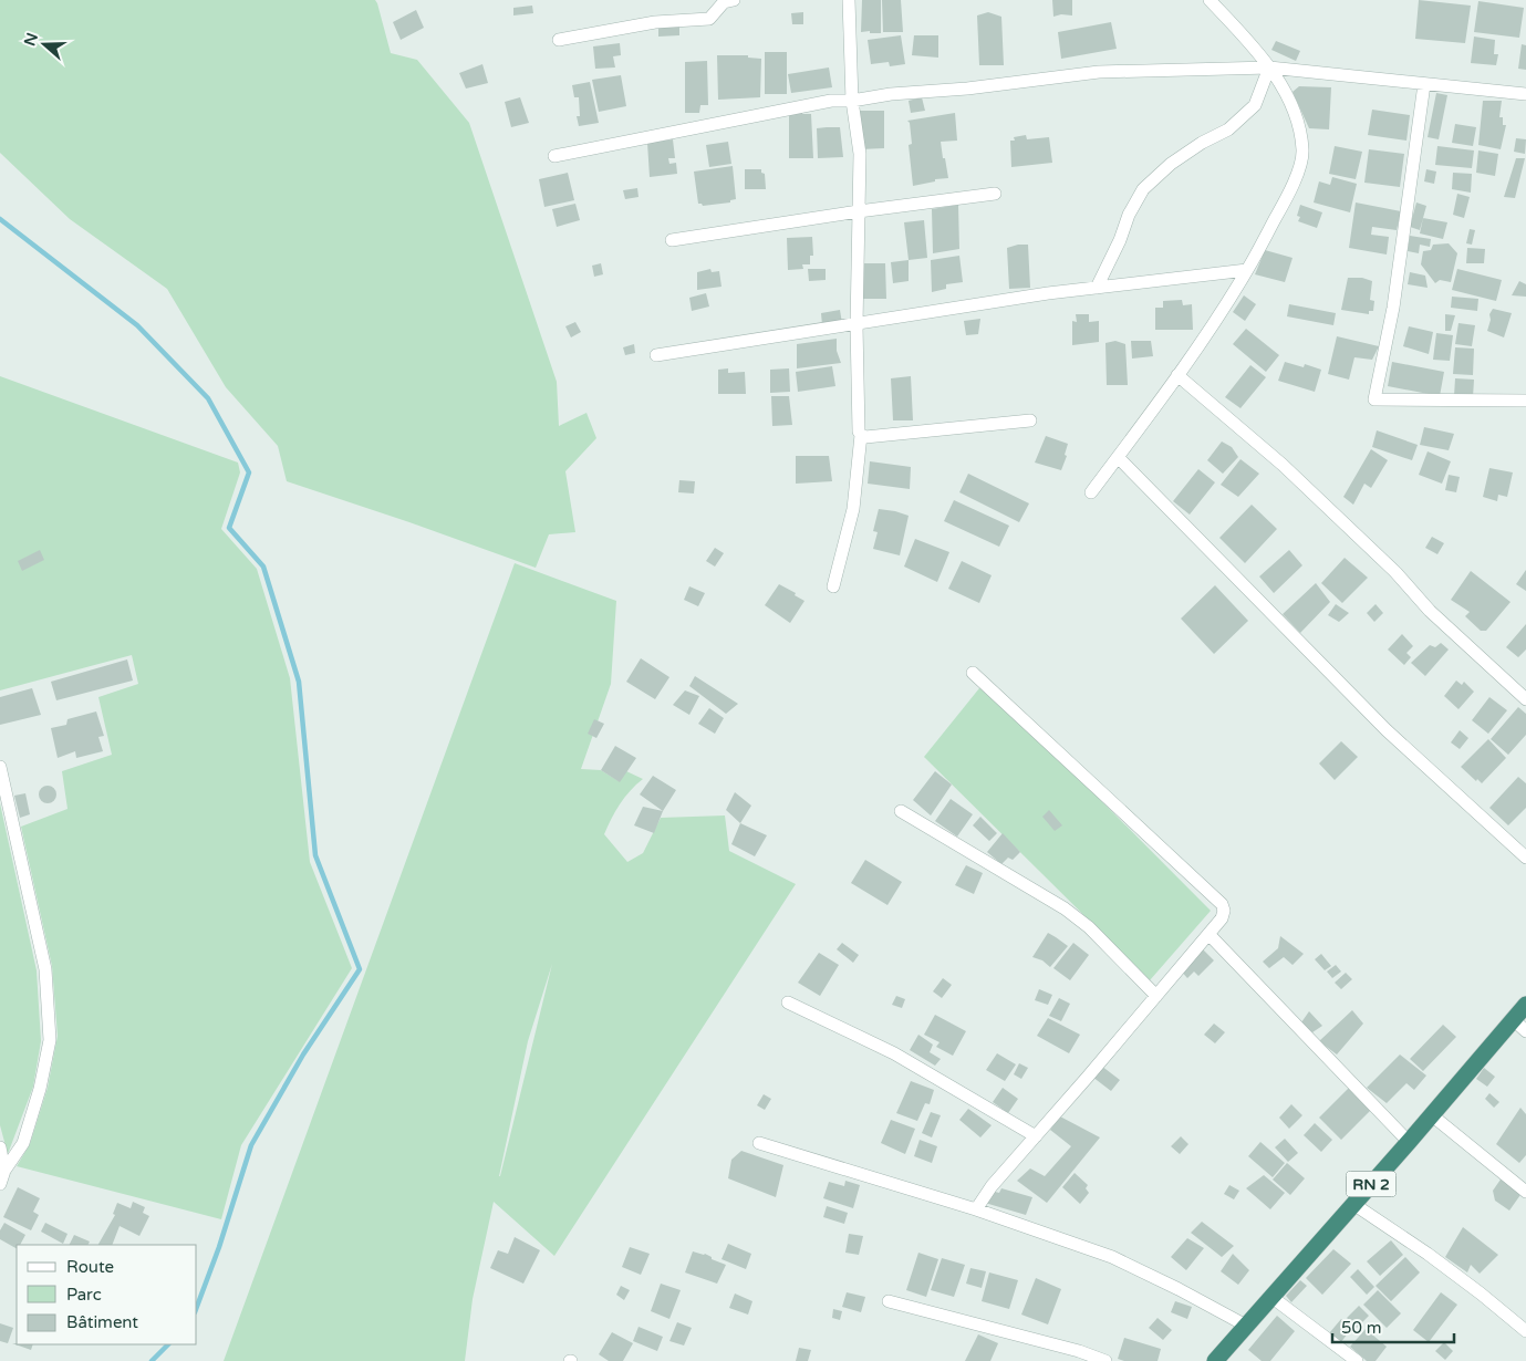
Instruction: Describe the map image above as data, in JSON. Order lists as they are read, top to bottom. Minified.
{"streets":{"highway":["RN 2"]},"legend":["Route","Parc","Bâtiment"],"scale_bar":"50 m","north":"left"}
